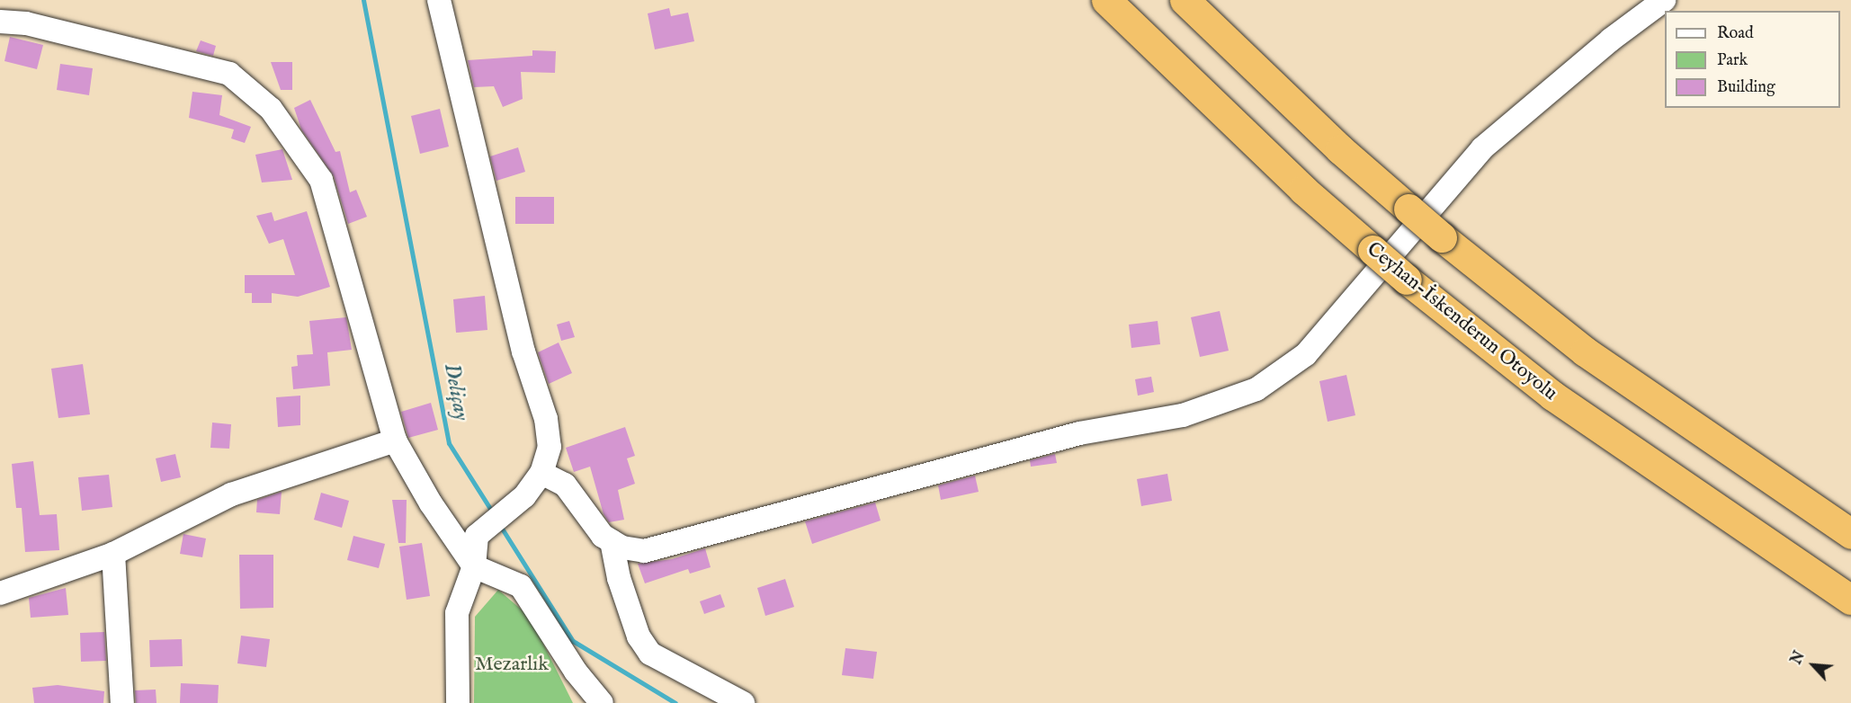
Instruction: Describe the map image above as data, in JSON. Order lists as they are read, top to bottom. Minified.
{"streets":{"highway":["Ceyhan-İskenderun Otoyolu"]},"water":["Deliçay"],"parks":["Mezarlık"],"legend":["Road","Park","Building"],"north":"top left"}
